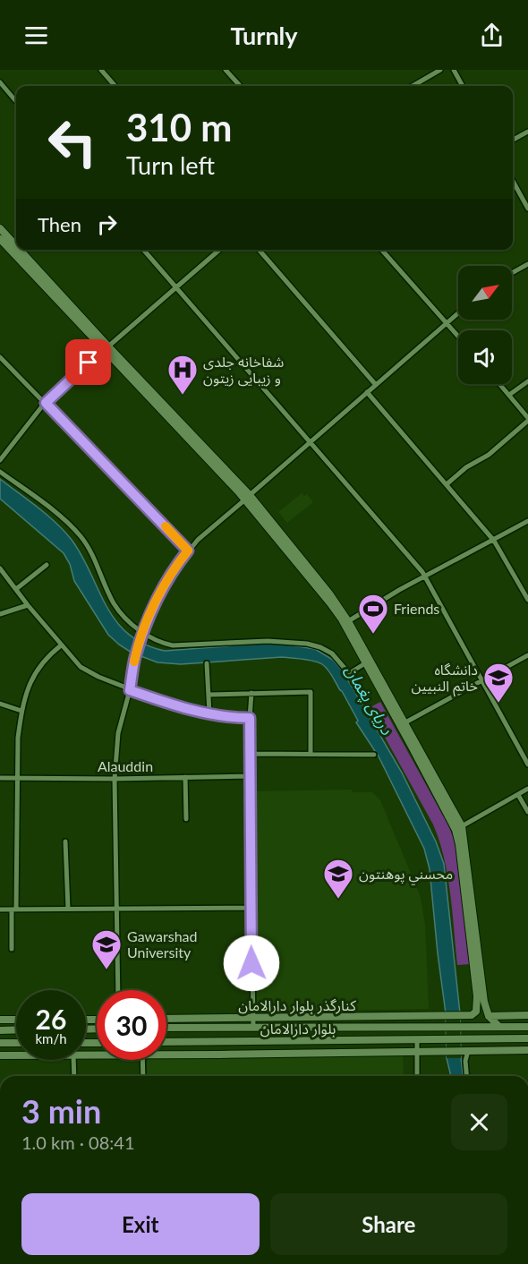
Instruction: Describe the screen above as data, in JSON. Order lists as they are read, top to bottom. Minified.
{"streets":{"main road":["کنارگذر بلوار دارالامان","بلوار دارالامان"],"street":["Alauddin"]},"water":["دریای پغمان"],"places":{"hospital":["شفاخانه جلدی و زیبایی زیتون"],"sports":["Friends"],"school or university":["دانشگاه خاتم النبیین","محسني پوهنتون","Gawarshad University"]},"north":"top right","page":{"header":"Turnly","turn":["310 m","Turn left"],"then":"Then","speed":"26 km/h","limit":"30","heading":["3 min","1.0 km · 08:41"],"buttons":["Exit","Share"]}}
